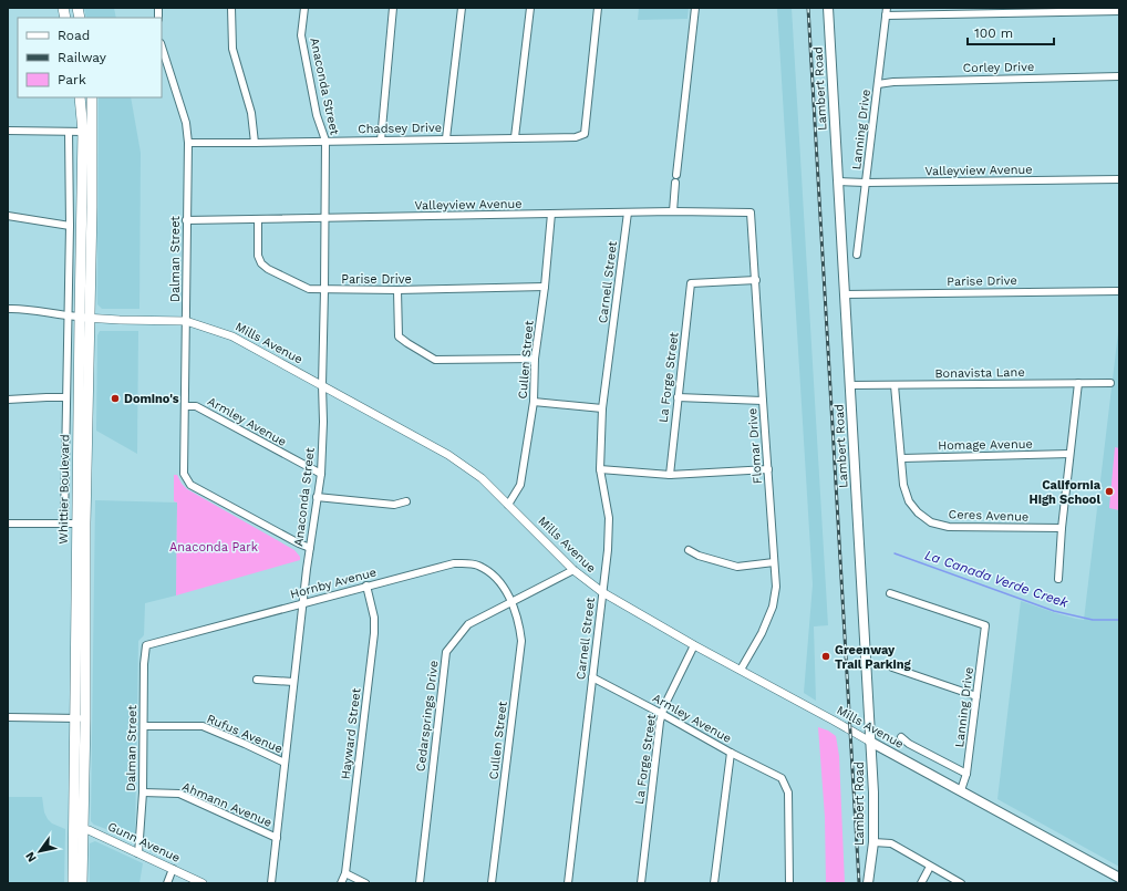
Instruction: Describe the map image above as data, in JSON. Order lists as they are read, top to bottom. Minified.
{"streets":{"main road":["Lambert Road","Mills Avenue","Whittier Boulevard"],"street":["Corley Drive","Anaconda Street","Chadsey Drive","Lanning Drive","Valleyview Avenue","Dalman Street","Parise Drive","Carnell Street","Cullen Street","Bonavista Lane","La Forge Street","Armley Avenue","Homage Avenue","Flomar Drive","Ceres Avenue","Hornby Avenue","Cedarsprings Drive","Rufus Avenue","Hayward Street","Ahmann Avenue","Gunn Avenue"]},"crossings":[["Corley Drive","Lanning Drive"],["Anaconda Street","Chadsey Drive"],["Anaconda Street","Valleyview Avenue"],["Anaconda Street","Dalman Street"],["Anaconda Street","Parise Drive"],["Anaconda Street","Mills Avenue"],["Anaconda Street","Armley Avenue"],["Anaconda Street","Hornby Avenue"],["Anaconda Street","Rufus Avenue"],["Anaconda Street","Ahmann Avenue"],["Lambert Road","Valleyview Avenue"],["Lambert Road","Parise Drive"],["Lambert Road","Mills Avenue"],["Lambert Road","Bonavista Lane"],["Chadsey Drive","Dalman Street"],["Lanning Drive","Valleyview Avenue"],["Lanning Drive","Mills Avenue"],["Valleyview Avenue","Dalman Street"],["Valleyview Avenue","Parise Drive"],["Valleyview Avenue","Carnell Street"],["Valleyview Avenue","Cullen Street"],["Valleyview Avenue","Flomar Drive"],["Dalman Street","Mills Avenue"],["Dalman Street","Armley Avenue"],["Dalman Street","Hornby Avenue"],["Dalman Street","Rufus Avenue"],["Dalman Street","Ahmann Avenue"],["Dalman Street","Gunn Avenue"],["Parise Drive","Cullen Street"],["Carnell Street","Mills Avenue"],["Carnell Street","Armley Avenue"],["Mills Avenue","Cullen Street"],["Mills Avenue","La Forge Street"],["Mills Avenue","Flomar Drive"],["Mills Avenue","Whittier Boulevard"],["Mills Avenue","Cedarsprings Drive"],["Cullen Street","Hornby Avenue"],["Cullen Street","Cedarsprings Drive"],["La Forge Street","Armley Avenue"],["La Forge Street","Flomar Drive"],["Homage Avenue","Ceres Avenue"],["Whittier Boulevard","Gunn Avenue"],["Hornby Avenue","Cedarsprings Drive"],["Hornby Avenue","Hayward Street"]],"water":["La Canada Verde Creek"],"parks":["Anaconda Park"],"places":["Domino's","California High School","Greenway Trail Parking"],"legend":["Road","Railway","Park"],"scale_bar":"100 m","north":"bottom left"}
